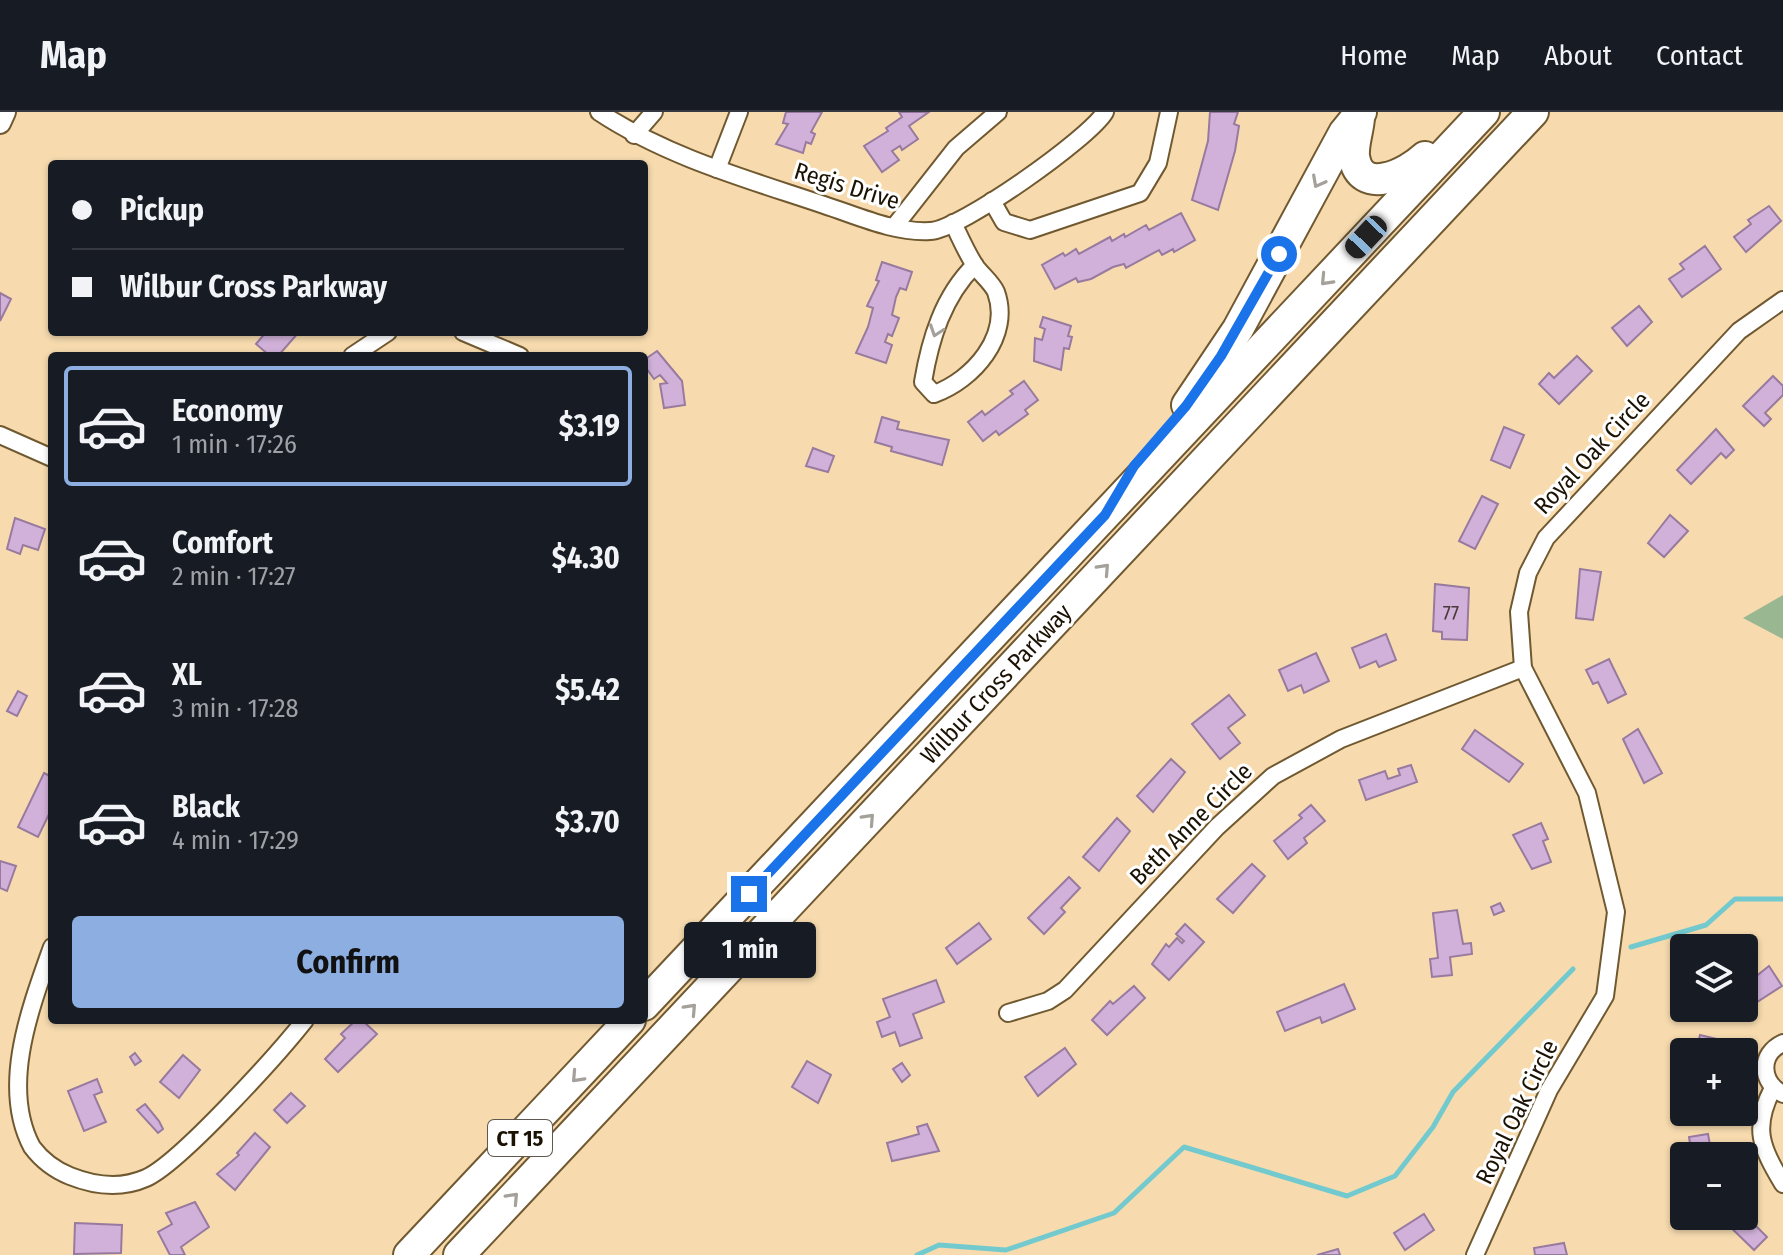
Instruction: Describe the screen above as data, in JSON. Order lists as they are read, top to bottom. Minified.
{"streets":{"highway":["Wilbur Cross Parkway","CT 15"],"street":["Regis Drive","Royal Oak Circle","Beth Anne Circle"]},"crossings":[["Royal Oak Circle","Beth Anne Circle"]],"house_numbers":["77"],"page":{"header":"Map","nav":["Home","Map","About","Contact"],"banner":["Pickup","Wilbur Cross Parkway"],"list":[{"name":"Economy","note":"1 min · 17:26","value":"$3.19"},{"name":"Comfort","note":"2 min · 17:27","value":"$4.30"},{"name":"XL","note":"3 min · 17:28","value":"$5.42"},{"name":"Black","note":"4 min · 17:29","value":"$3.70"}],"buttons":"Confirm","bubble":"1 min","map_buttons":["+","−"]}}
